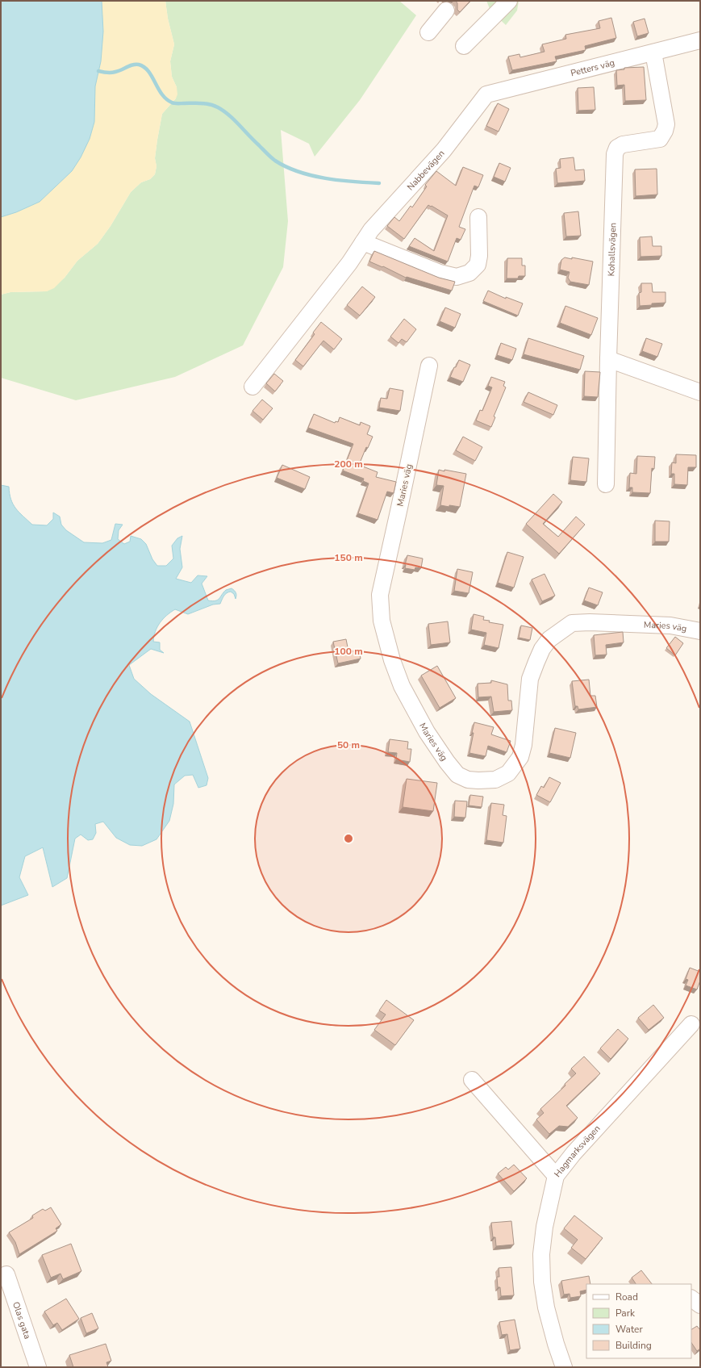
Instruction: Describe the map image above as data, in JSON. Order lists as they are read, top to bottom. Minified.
{"streets":{"street":["Petters väg","Nabbevägen","Kohallsvägen","Maries väg","Hagmarksvägen","Olas gata"]},"crossings":[["Petters väg","Nabbevägen"],["Petters väg","Kohallsvägen"]],"legend":["Road","Park","Water","Building"],"rings":["200 m","150 m","100 m","50 m"]}
